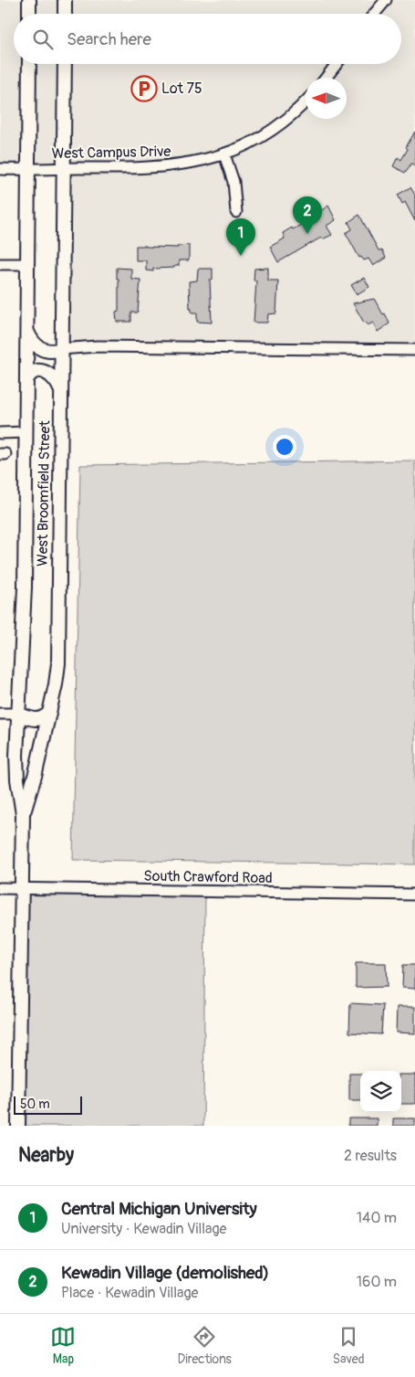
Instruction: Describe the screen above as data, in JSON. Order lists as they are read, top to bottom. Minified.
{"streets":{"main road":["West Broomfield Street"],"street":["West Campus Drive","South Crawford Road"]},"crossings":[["West Campus Drive","West Broomfield Street"],["West Broomfield Street","South Crawford Road"]],"places":{"parking":["Lot 75"]},"scale_bar":"50 m","north":"left","page":{"search":"Search here","pins":["2","1"],"scale":"50 m","heading":["Nearby","2 results"],"list":[{"mark":"1","name":"Central Michigan University","note":"University · Kewadin Village","value":"140 m"},{"mark":"2","name":"Kewadin Village (demolished)","note":"Place · Kewadin Village","value":"160 m"}],"nav":["Map","Directions","Saved"]}}
